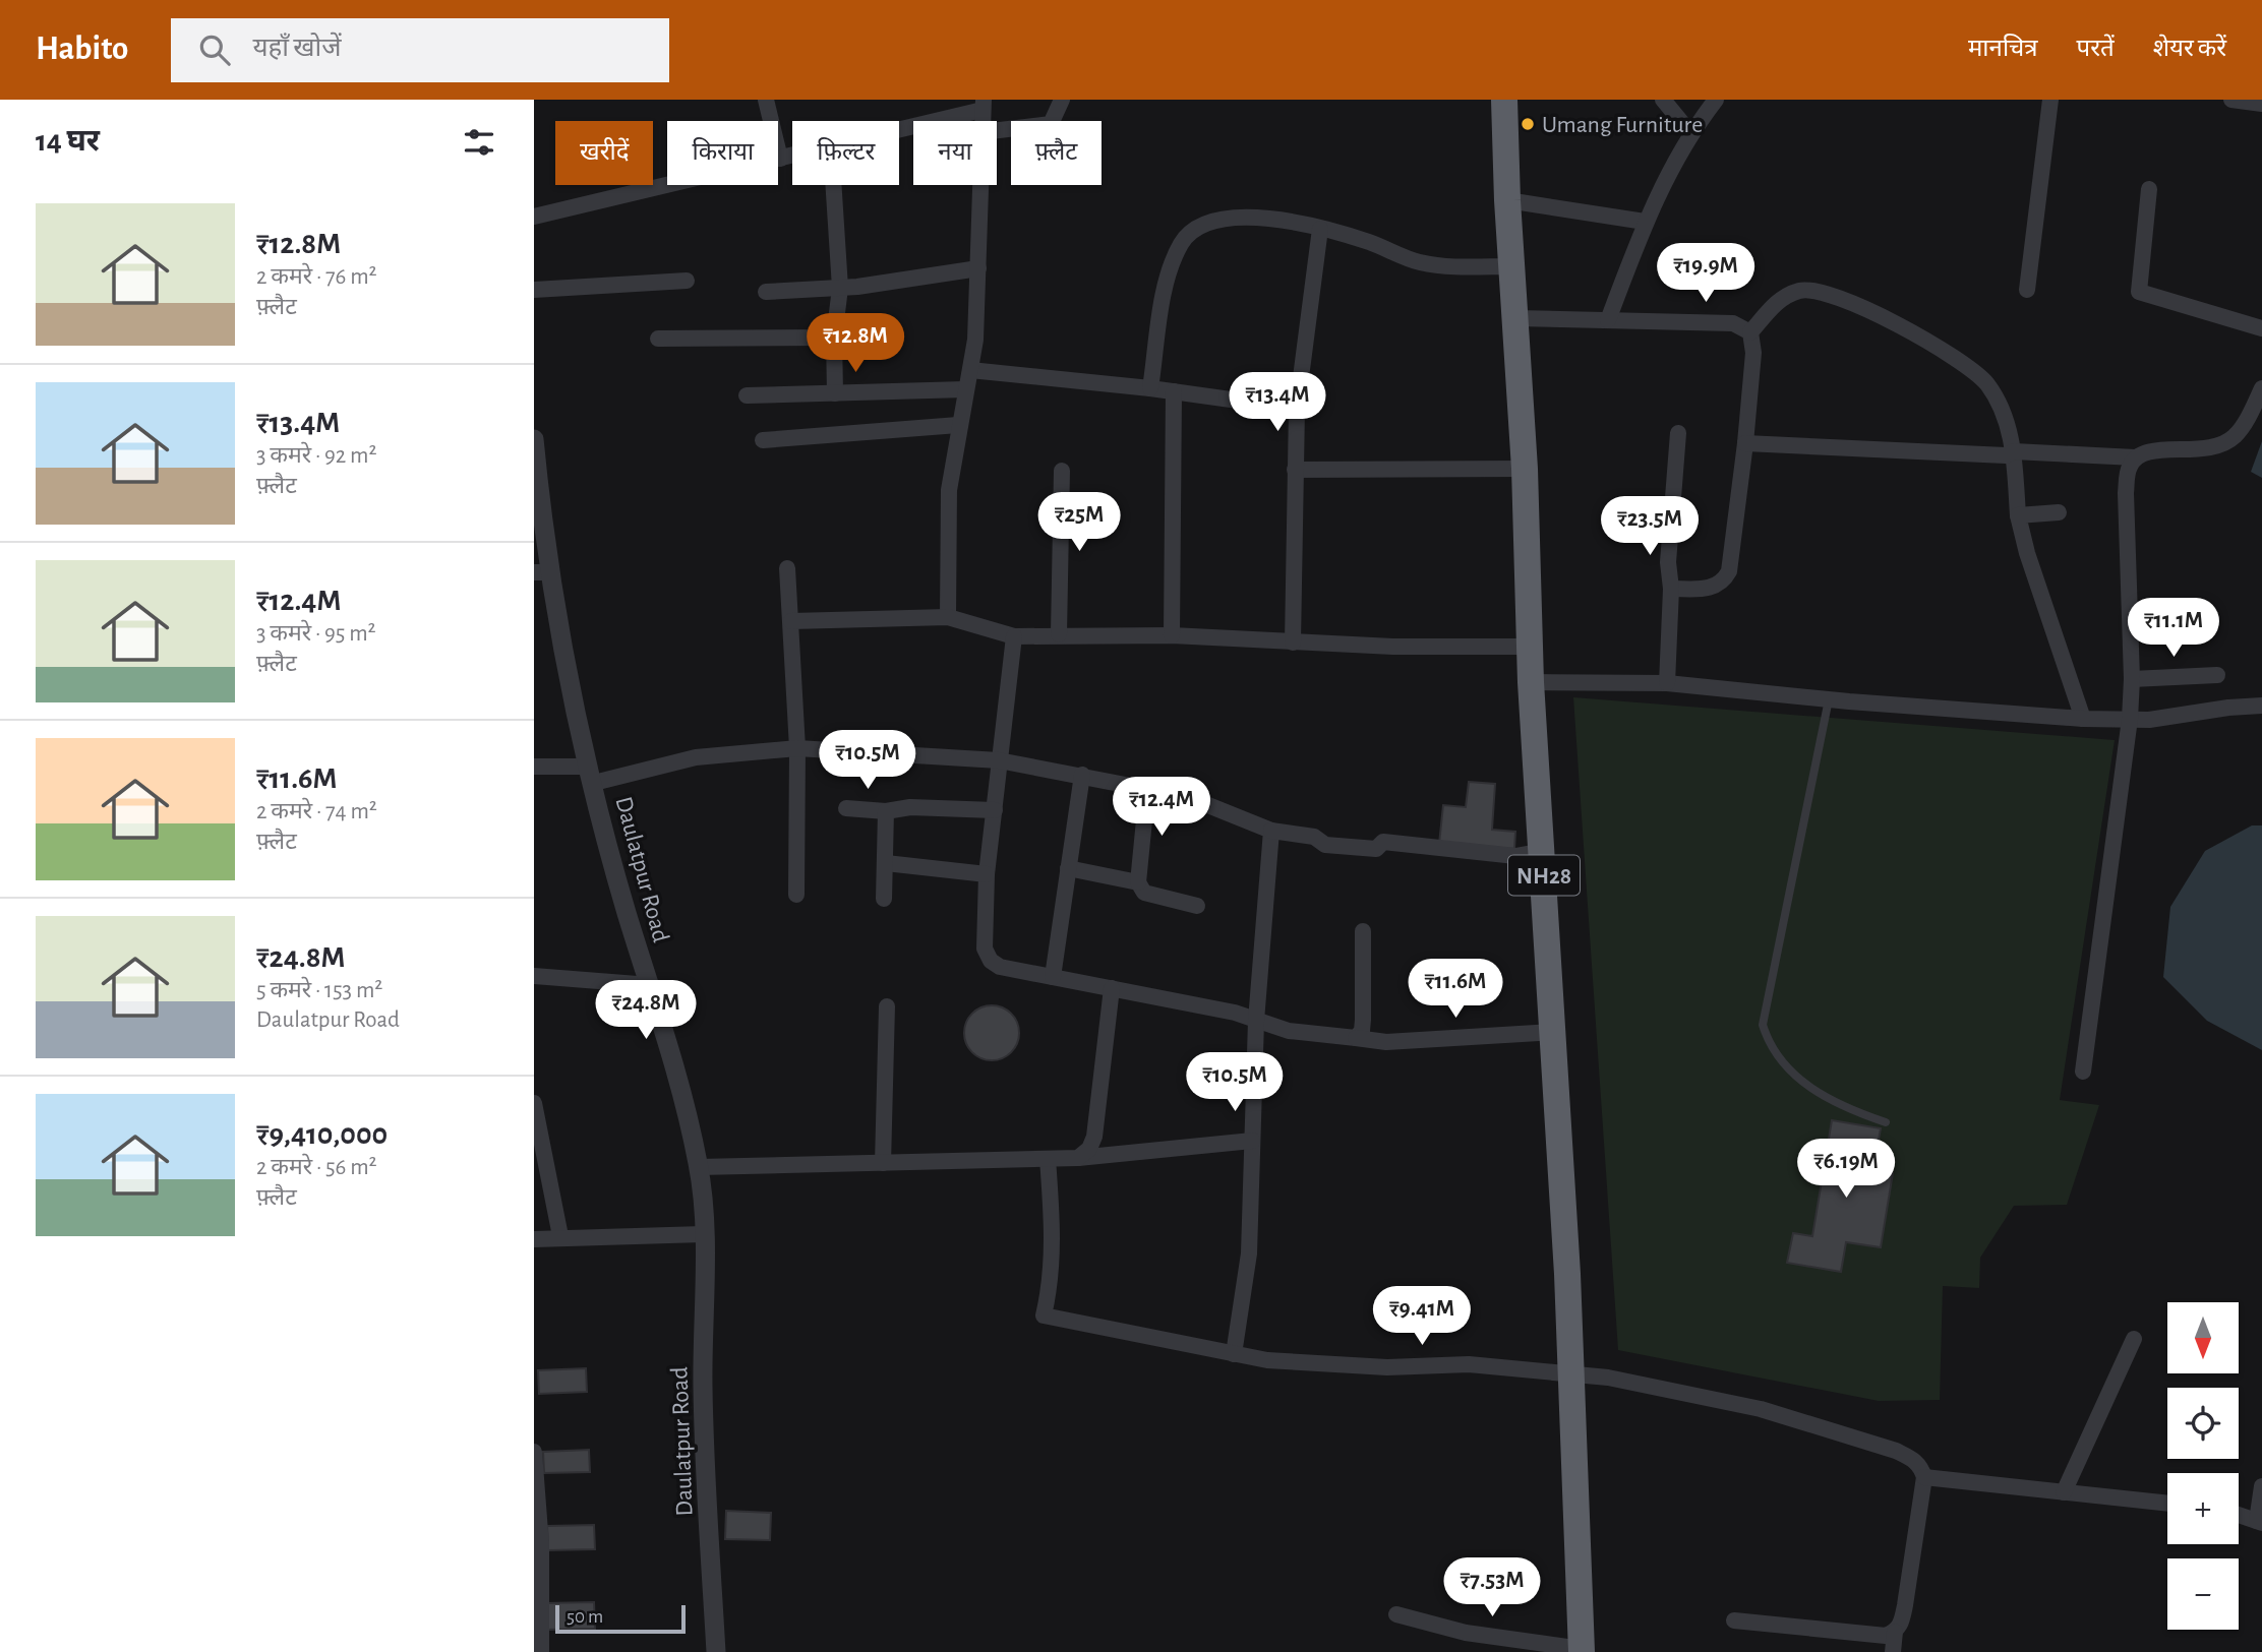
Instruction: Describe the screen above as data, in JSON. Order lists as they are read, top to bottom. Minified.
{"streets":{"highway":["NH28"],"street":["Daulatpur Road"]},"places":["Umang Furniture"],"scale_bar":"50 m","north":"bottom","page":{"header":"Habito","search":"यहाँ खोजें","nav":["मानचित्र","परतें","शेयर करें"],"heading":"14 घर","chip":["खरीदें","किराया","फ़िल्टर","नया","फ़्लैट"],"list":[{"name":"₹12.8M","note":"2 कमरे · 76 m² · फ़्लैट"},{"name":"₹13.4M","note":"3 कमरे · 92 m² · फ़्लैट"},{"name":"₹12.4M","note":"3 कमरे · 95 m² · फ़्लैट"},{"name":"₹11.6M","note":"2 कमरे · 74 m² · फ़्लैट"},{"name":"₹24.8M","note":"5 कमरे · 153 m² · Daulatpur Road"},{"name":"₹9,410,000","note":"2 कमरे · 56 m² · फ़्लैट"}],"price":["₹19.9M","₹12.8M","₹13.4M","₹25M","₹23.5M","₹11.1M","₹10.5M","₹12.4M","₹11.6M","₹24.8M","₹10.5M","₹6.19M","₹9.41M","₹7.53M"],"map_buttons":["+","−"],"scale":"50 m"}}
